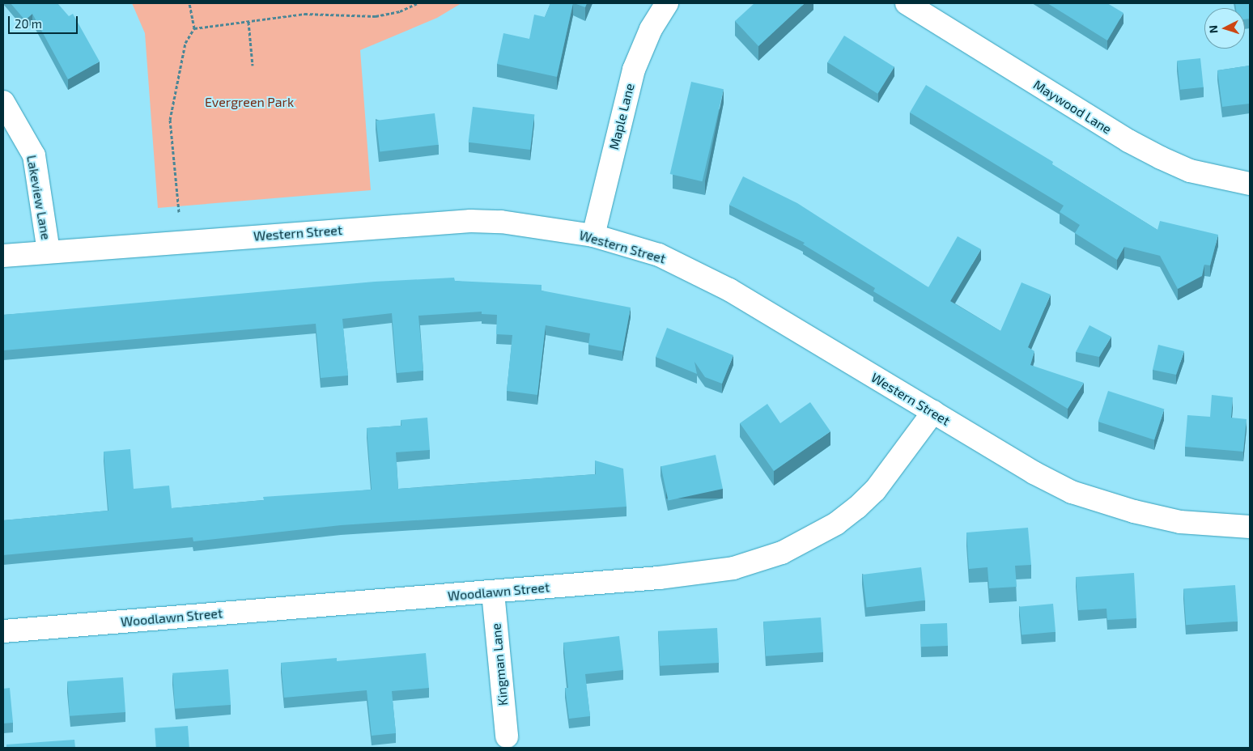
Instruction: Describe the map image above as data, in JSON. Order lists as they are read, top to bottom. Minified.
{"streets":{"street":["Maywood Lane","Maple Lane","Lakeview Lane","Western Street","Woodlawn Street","Kingman Lane"]},"crossings":[["Maple Lane","Western Street"],["Lakeview Lane","Western Street"],["Western Street","Woodlawn Street"],["Woodlawn Street","Kingman Lane"]],"parks":["Evergreen Park"],"scale_bar":"20 m","north":"left"}
